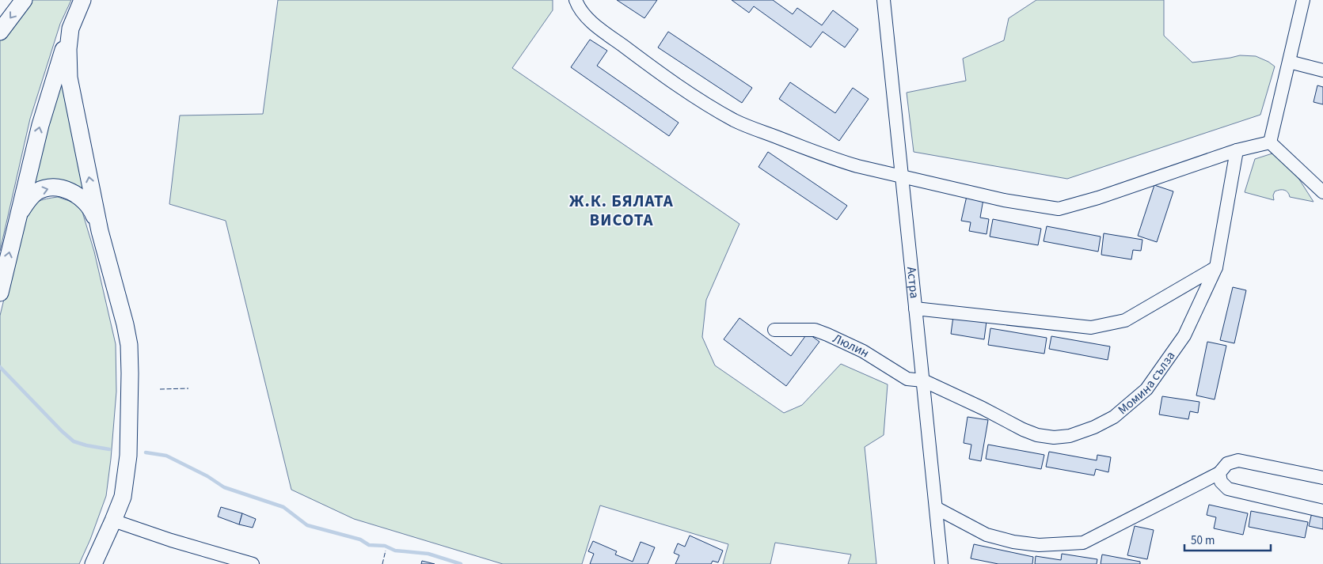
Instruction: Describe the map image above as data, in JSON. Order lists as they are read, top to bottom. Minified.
{"streets":{"street":["Астра","Люлин","Момина сълза"]},"crossings":[["Астра","Люлин"],["Астра","Момина сълза"],["Люлин","Момина сълза"]],"districts":["Ж.К. БЯЛАТА ВИСОТА"],"scale_bar":"50 m"}
